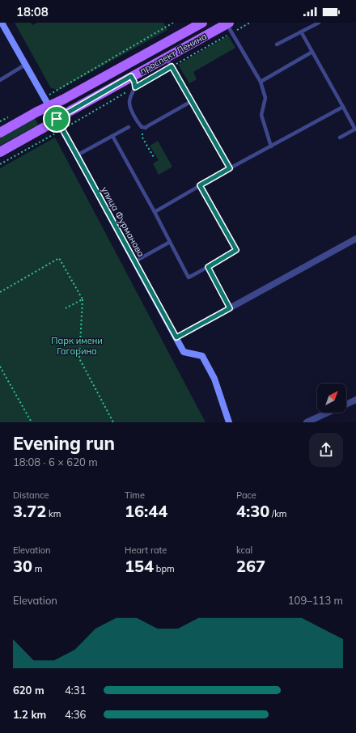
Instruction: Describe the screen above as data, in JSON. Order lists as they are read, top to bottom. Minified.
{"streets":{"main road":["проспект Ленина"],"street":["улица Фурманова"]},"crossings":[["проспект Ленина","улица Фурманова"]],"parks":["Парк имени Гагарина"],"north":"top right","page":{"status":"18:08","heading":["Evening run","18:08 · 6 × 620 m"],"stats":[["Distance","3.72 km"],["Time","16:44"],["Pace","4:30 /km"],["Elevation","30 m"],["Heart rate","154 bpm"],["kcal","267"]],"chart":["Elevation","109–113 m"],"list":[{"name":"620 m","note":"4:31"},{"name":"1.2 km","note":"4:36"}]}}
